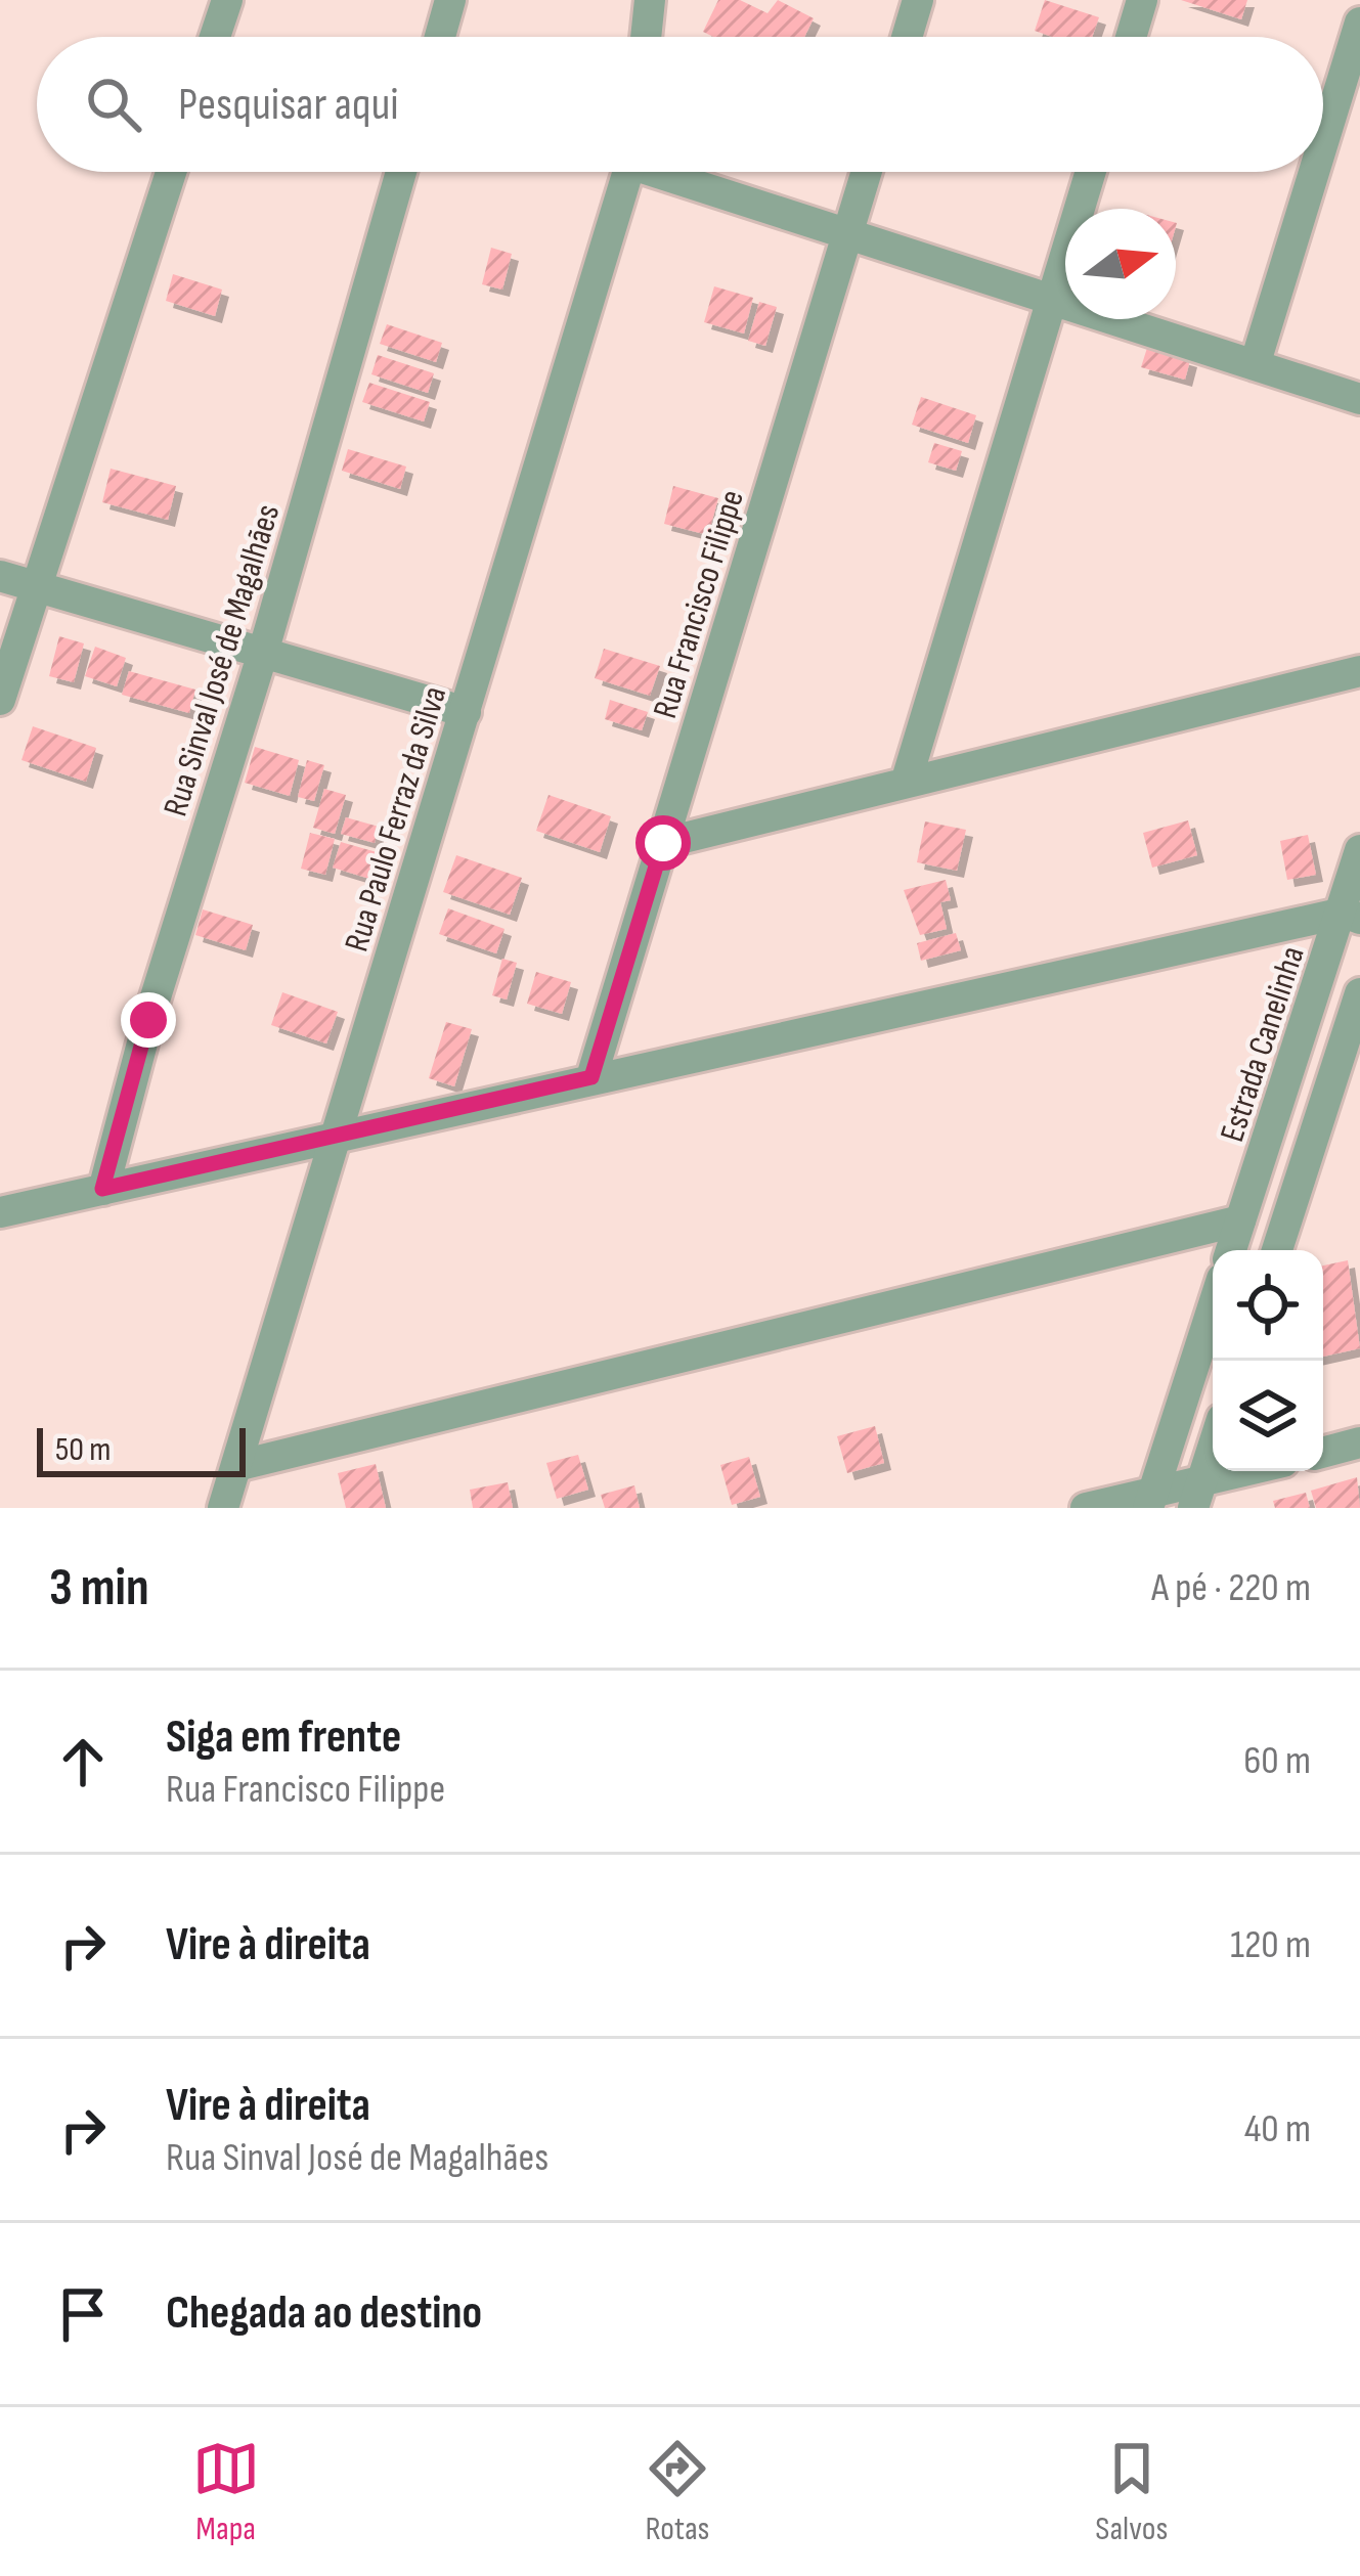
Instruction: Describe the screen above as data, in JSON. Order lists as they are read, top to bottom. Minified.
{"streets":{"street":["Rua Francisco Filippe","Rua Sinval José de Magalhães","Rua Paulo Ferraz da Silva","Estrada Canelinha"]},"scale_bar":"50 m","north":"right","page":{"search":"Pesquisar aqui","scale":"50 m","heading":["3 min","A pé · 220 m"],"list":[["Siga em frente","Rua Francisco Filippe","60 m"],["Vire à direita","120 m"],["Vire à direita","Rua Sinval José de Magalhães","40 m"],"Chegada ao destino"],"nav":["Mapa","Rotas","Salvos"]}}
